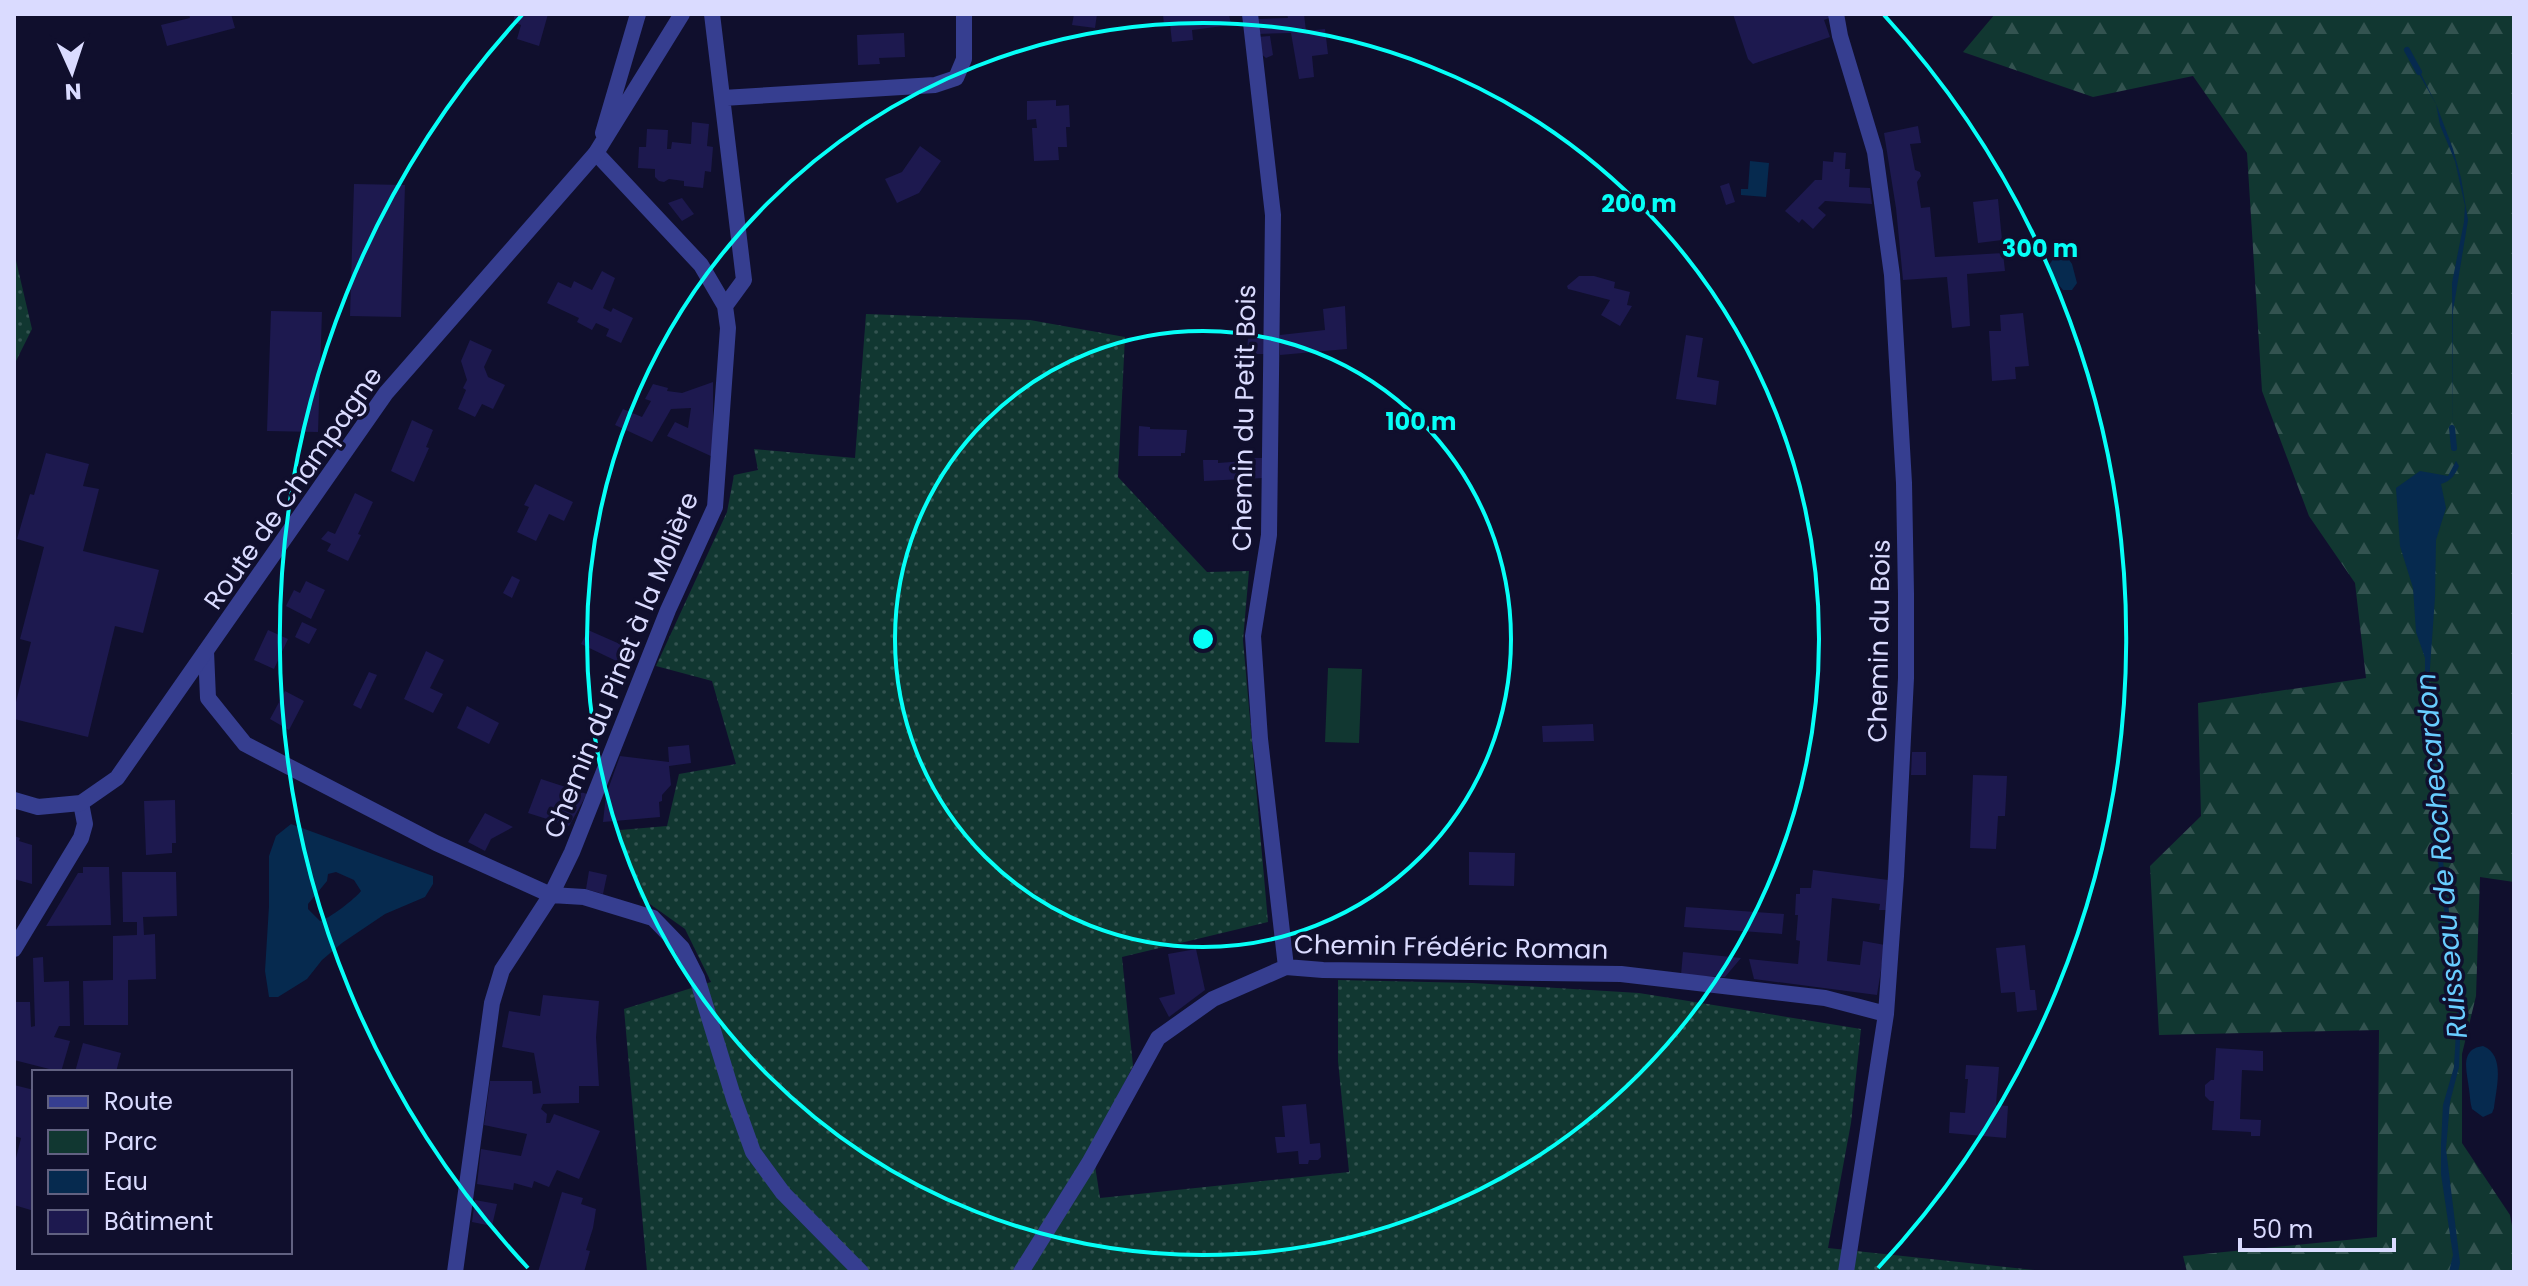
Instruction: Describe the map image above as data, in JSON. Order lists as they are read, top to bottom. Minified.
{"streets":{"street":["Chemin du Petit Bois","Route de Champagne","Chemin du Bois","Chemin du Pinet à la Molière","Chemin Frédéric Roman"]},"crossings":[["Chemin du Petit Bois","Chemin Frédéric Roman"],["Chemin du Bois","Chemin Frédéric Roman"]],"water":["Ruisseau de Rochecardon"],"legend":["Route","Parc","Eau","Bâtiment"],"scale_bar":"50 m","north":"bottom","rings":["200 m","300 m","100 m"]}
